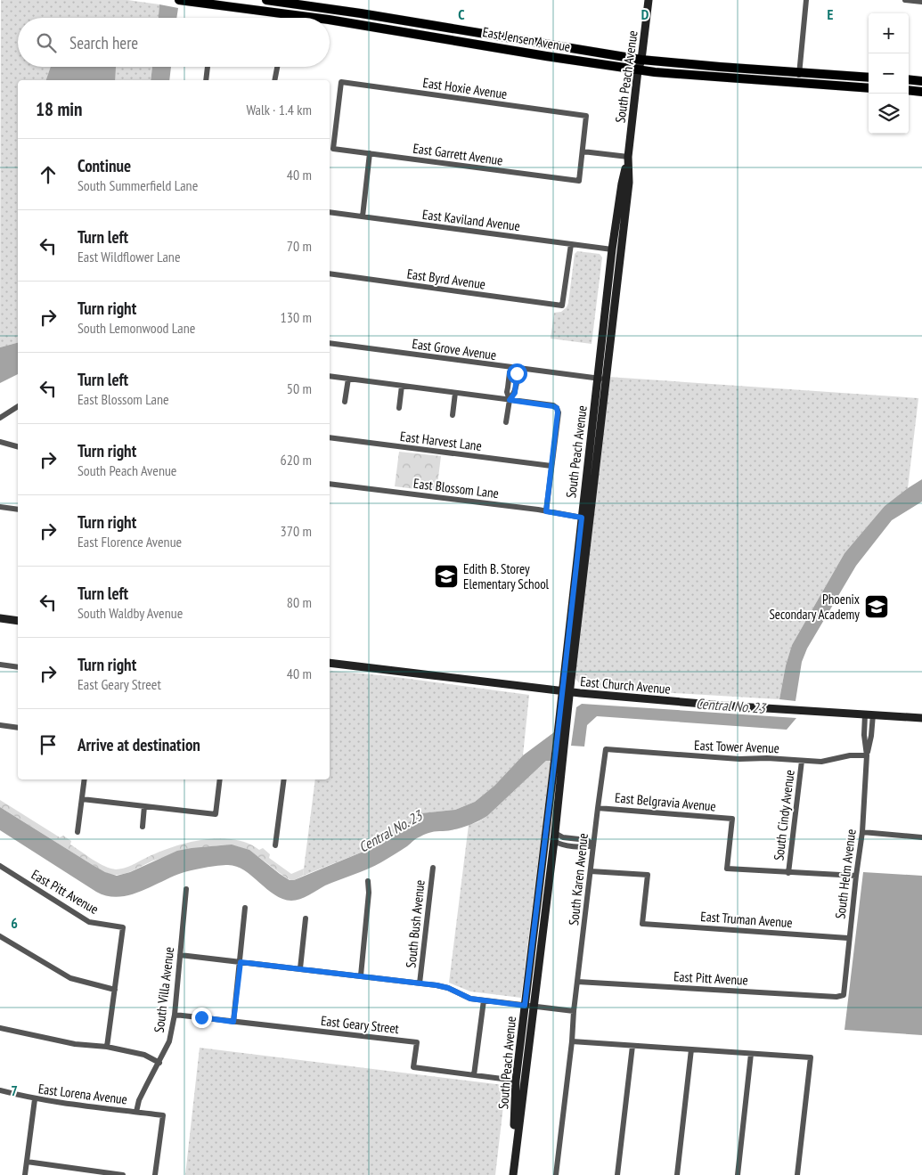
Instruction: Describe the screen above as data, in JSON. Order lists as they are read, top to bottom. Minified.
{"streets":{"main road":["East Jensen Avenue"],"street":["South Peach Avenue","East Hoxie Avenue","East Garrett Avenue","East Kaviland Avenue","East Byrd Avenue","East Grove Avenue","East Harvest Lane","East Blossom Lane","East Church Avenue","East Tower Avenue","East Belgravia Avenue","South Cindy Avenue","South Helm Avenue","South Karen Avenue","East Pitt Avenue","East Truman Avenue","South Bush Avenue","South Villa Avenue","East Geary Street","East Lorena Avenue"]},"crossings":[["East Jensen Avenue","South Peach Avenue"],["South Peach Avenue","East Kaviland Avenue"],["South Peach Avenue","East Grove Avenue"],["South Peach Avenue","East Blossom Lane"],["South Peach Avenue","East Church Avenue"],["South Peach Avenue","East Geary Street"],["East Hoxie Avenue","East Garrett Avenue"],["East Kaviland Avenue","East Byrd Avenue"],["East Church Avenue","South Helm Avenue"],["East Tower Avenue","South Cindy Avenue"],["East Tower Avenue","South Helm Avenue"],["East Tower Avenue","South Karen Avenue"],["East Belgravia Avenue","South Cindy Avenue"],["East Belgravia Avenue","South Karen Avenue"],["South Helm Avenue","East Pitt Avenue"],["South Helm Avenue","East Truman Avenue"],["South Karen Avenue","East Pitt Avenue"],["South Karen Avenue","East Truman Avenue"],["South Villa Avenue","East Geary Street"],["South Villa Avenue","East Lorena Avenue"]],"water":["Central No. 23"],"places":{"school or university":["Edith B. Storey Elementary School","Phoenix Secondary Academy"]},"page":{"map_buttons":["+","−"],"search":"Search here","heading":["18 min","Walk · 1.4 km"],"list":[["Continue","South Summerfield Lane","40 m"],["Turn left","East Wildflower Lane","70 m"],["Turn right","South Lemonwood Lane","130 m"],["Turn left","East Blossom Lane","50 m"],["Turn right","South Peach Avenue","620 m"],["Turn right","East Florence Avenue","370 m"],["Turn left","South Waldby Avenue","80 m"],["Turn right","East Geary Street","40 m"],"Arrive at destination"]},"grid":{"columns":["C","D","E"],"rows":["6","7"]}}
